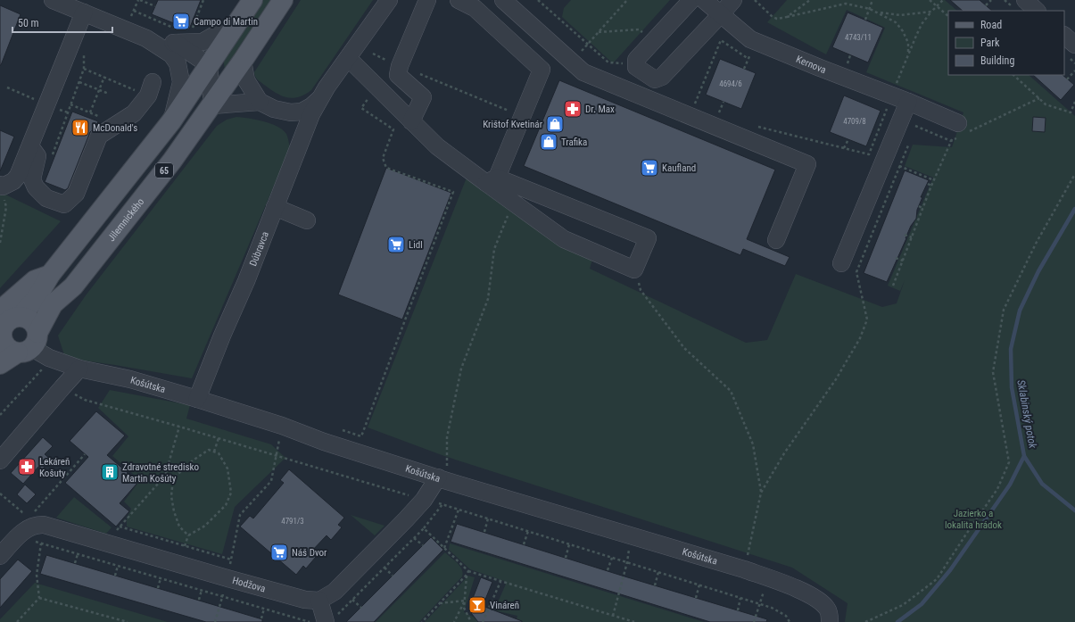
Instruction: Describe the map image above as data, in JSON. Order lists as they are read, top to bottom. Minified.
{"streets":{"main road":["65","Jilemnického"],"street":["Kernova","Dúbravca","Košútska","Hodžova"]},"crossings":[["65","Jilemnického"],["65","Košútska"],["Jilemnického","Dúbravca"],["Jilemnického","Košútska"],["Dúbravca","Košútska"]],"water":["Sklabinský potok"],"parks":["Jazierko a lokalita hrádok"],"places":{"supermarket":["Campo di Martin","Kaufland","Lidl","Náš Dvor"],"pharmacy":["Dr. Max","Lekáreň Košuty"],"shop":["Krištof Kvetinár","Trafika"],"restaurant":["McDonald's"],"building":["Zdravotné stredisko Martin Košúty"],"bar":["Vináreň"]},"house_numbers":["4743/11","4694/6","4709/8","4791/3"],"legend":["Road","Park","Building"],"scale_bar":"50 m"}
